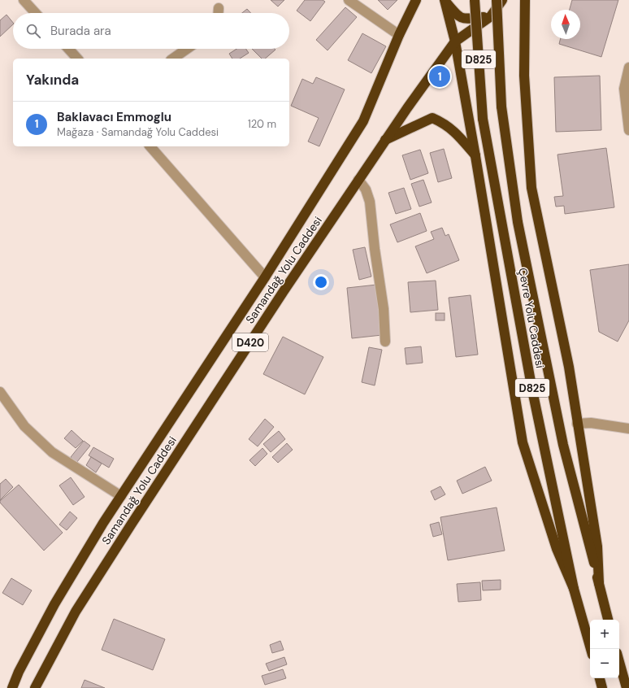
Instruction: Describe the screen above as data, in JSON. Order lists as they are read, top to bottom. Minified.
{"streets":{"highway":["D825","Samandağ Yolu Caddesi","Çevre Yolu Caddesi","D420"]},"crossings":[["Samandağ Yolu Caddesi","D420"]],"north":"top","page":{"search":"Burada ara","heading":"Yakında","pins":"1","list":[{"mark":"1","name":"Baklavacı Emmoglu","note":"Mağaza · Samandağ Yolu Caddesi","value":"120 m"}],"map_buttons":["+","−"]}}
